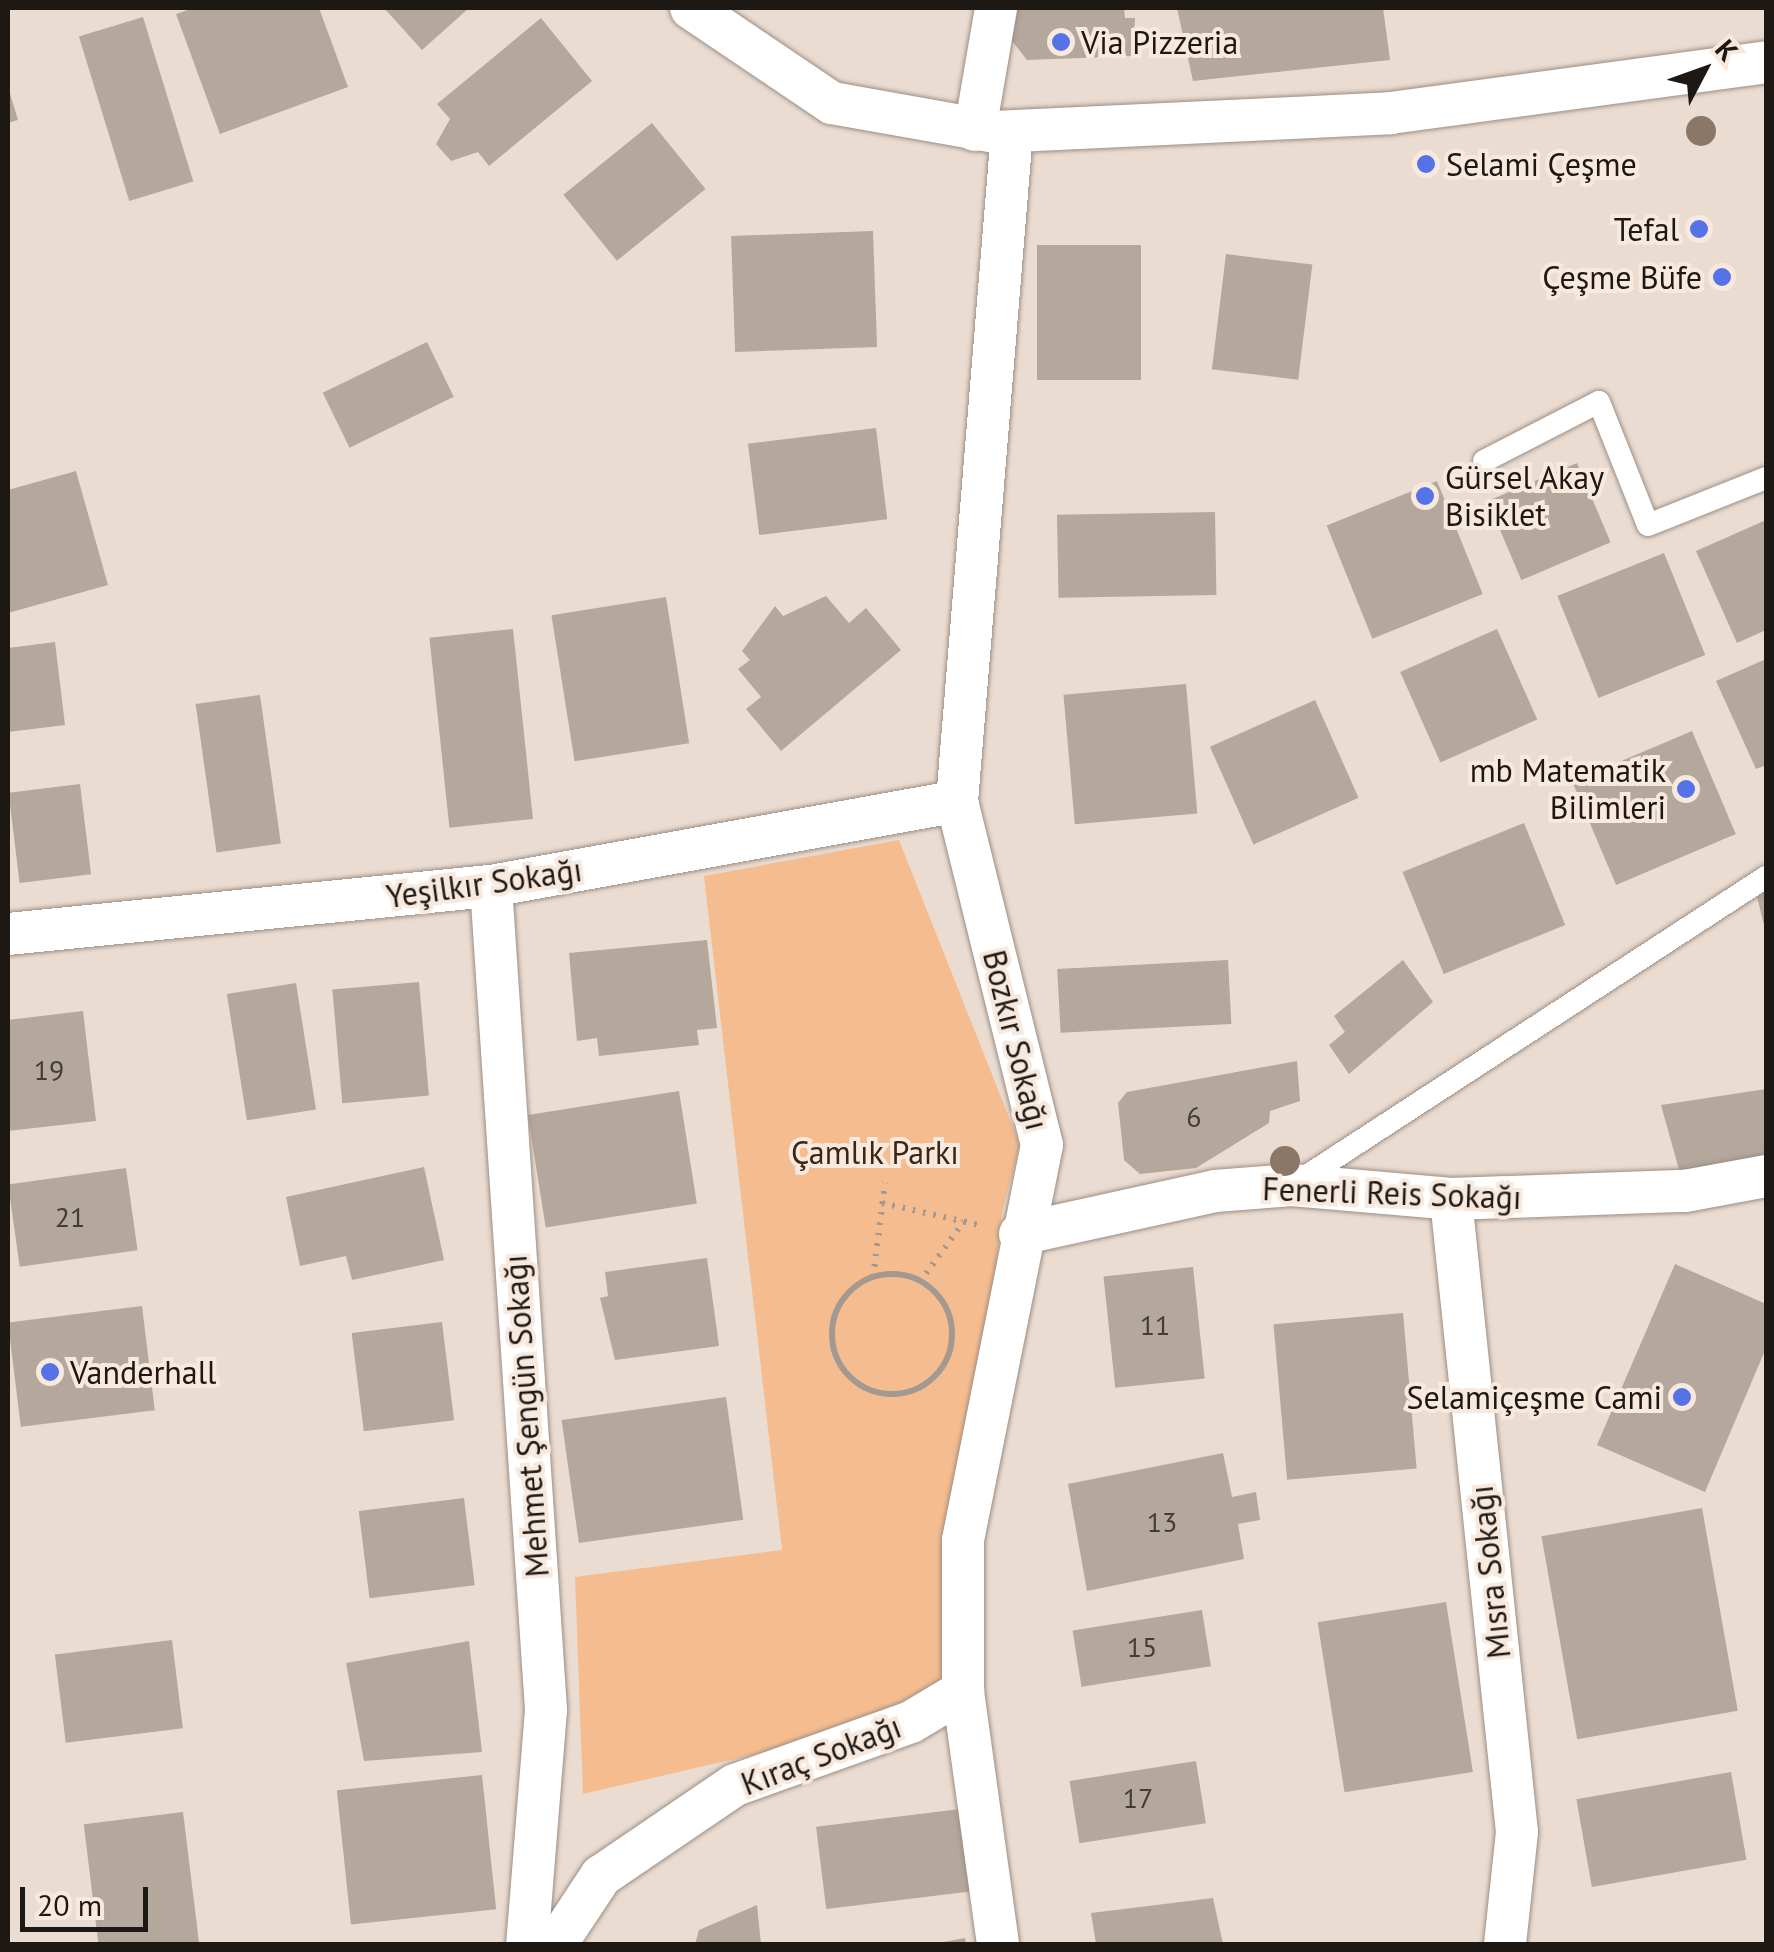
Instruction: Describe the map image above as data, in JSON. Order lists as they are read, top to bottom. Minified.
{"streets":{"street":["Yeşilkır Sokağı","Bozkır Sokağı","Fenerli Reis Sokağı","Mehmet Şengün Sokağı","Mısra Sokağı","Kıraç Sokağı"]},"crossings":[["Yeşilkır Sokağı","Bozkır Sokağı"],["Yeşilkır Sokağı","Mehmet Şengün Sokağı"],["Bozkır Sokağı","Fenerli Reis Sokağı"],["Bozkır Sokağı","Kıraç Sokağı"],["Fenerli Reis Sokağı","Mısra Sokağı"]],"parks":["Çamlık Parkı"],"places":["Via Pizzeria","Selami Çeşme","Tefal","Çeşme Büfe","Gürsel Akay Bisiklet","mb Matematik Bilimleri","Vanderhall","Selamiçeşme Cami"],"house_numbers":["19","6","21","11","13","15","17"],"scale_bar":"20 m","north":"top right"}
